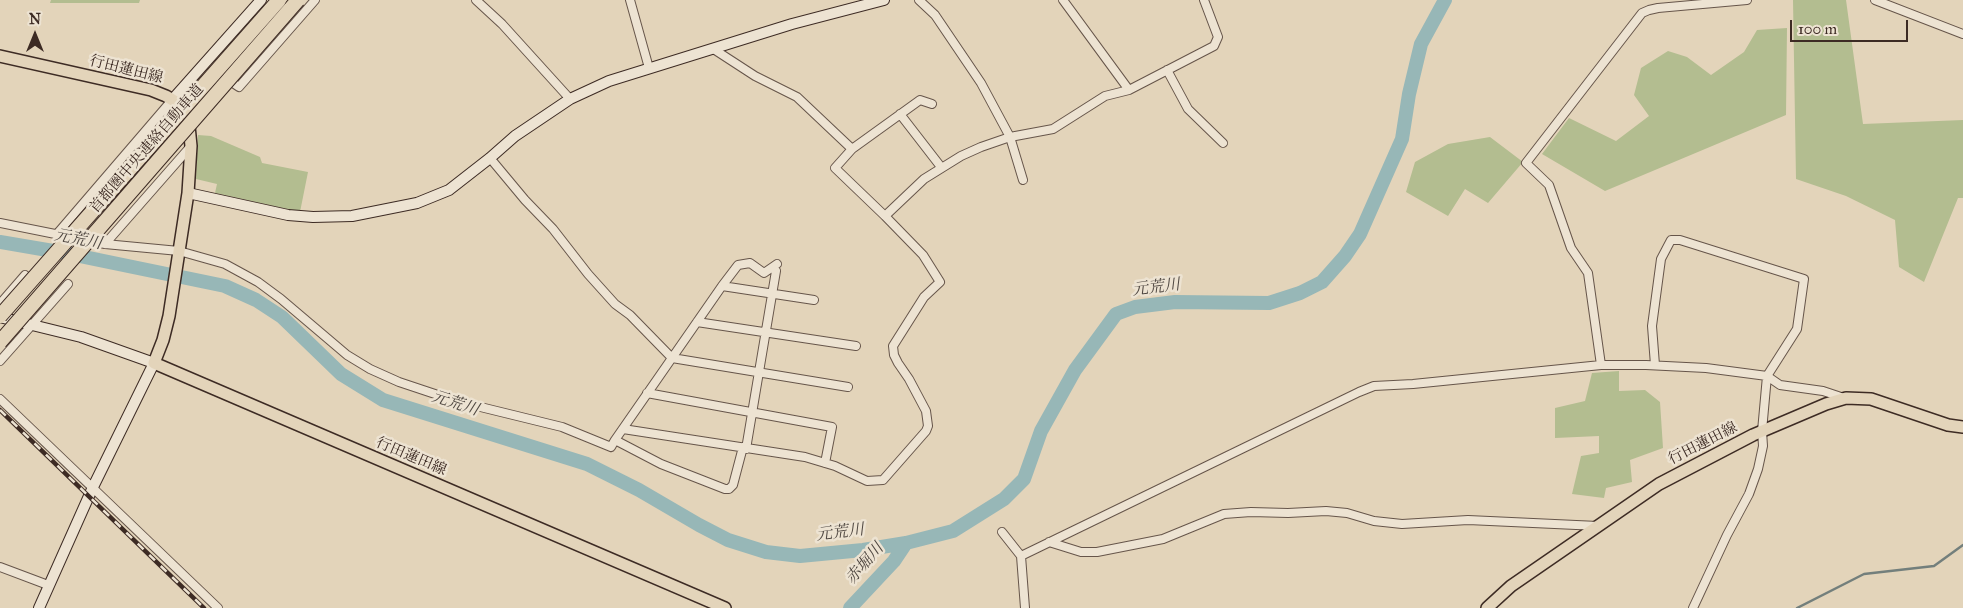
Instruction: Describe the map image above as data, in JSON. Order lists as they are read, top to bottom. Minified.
{"streets":{"highway":["首都圏中央連絡自動車道"],"main road":["行田蓮田線"]},"water":["元荒川","赤堀川"],"scale_bar":"100 m","north":"top"}
